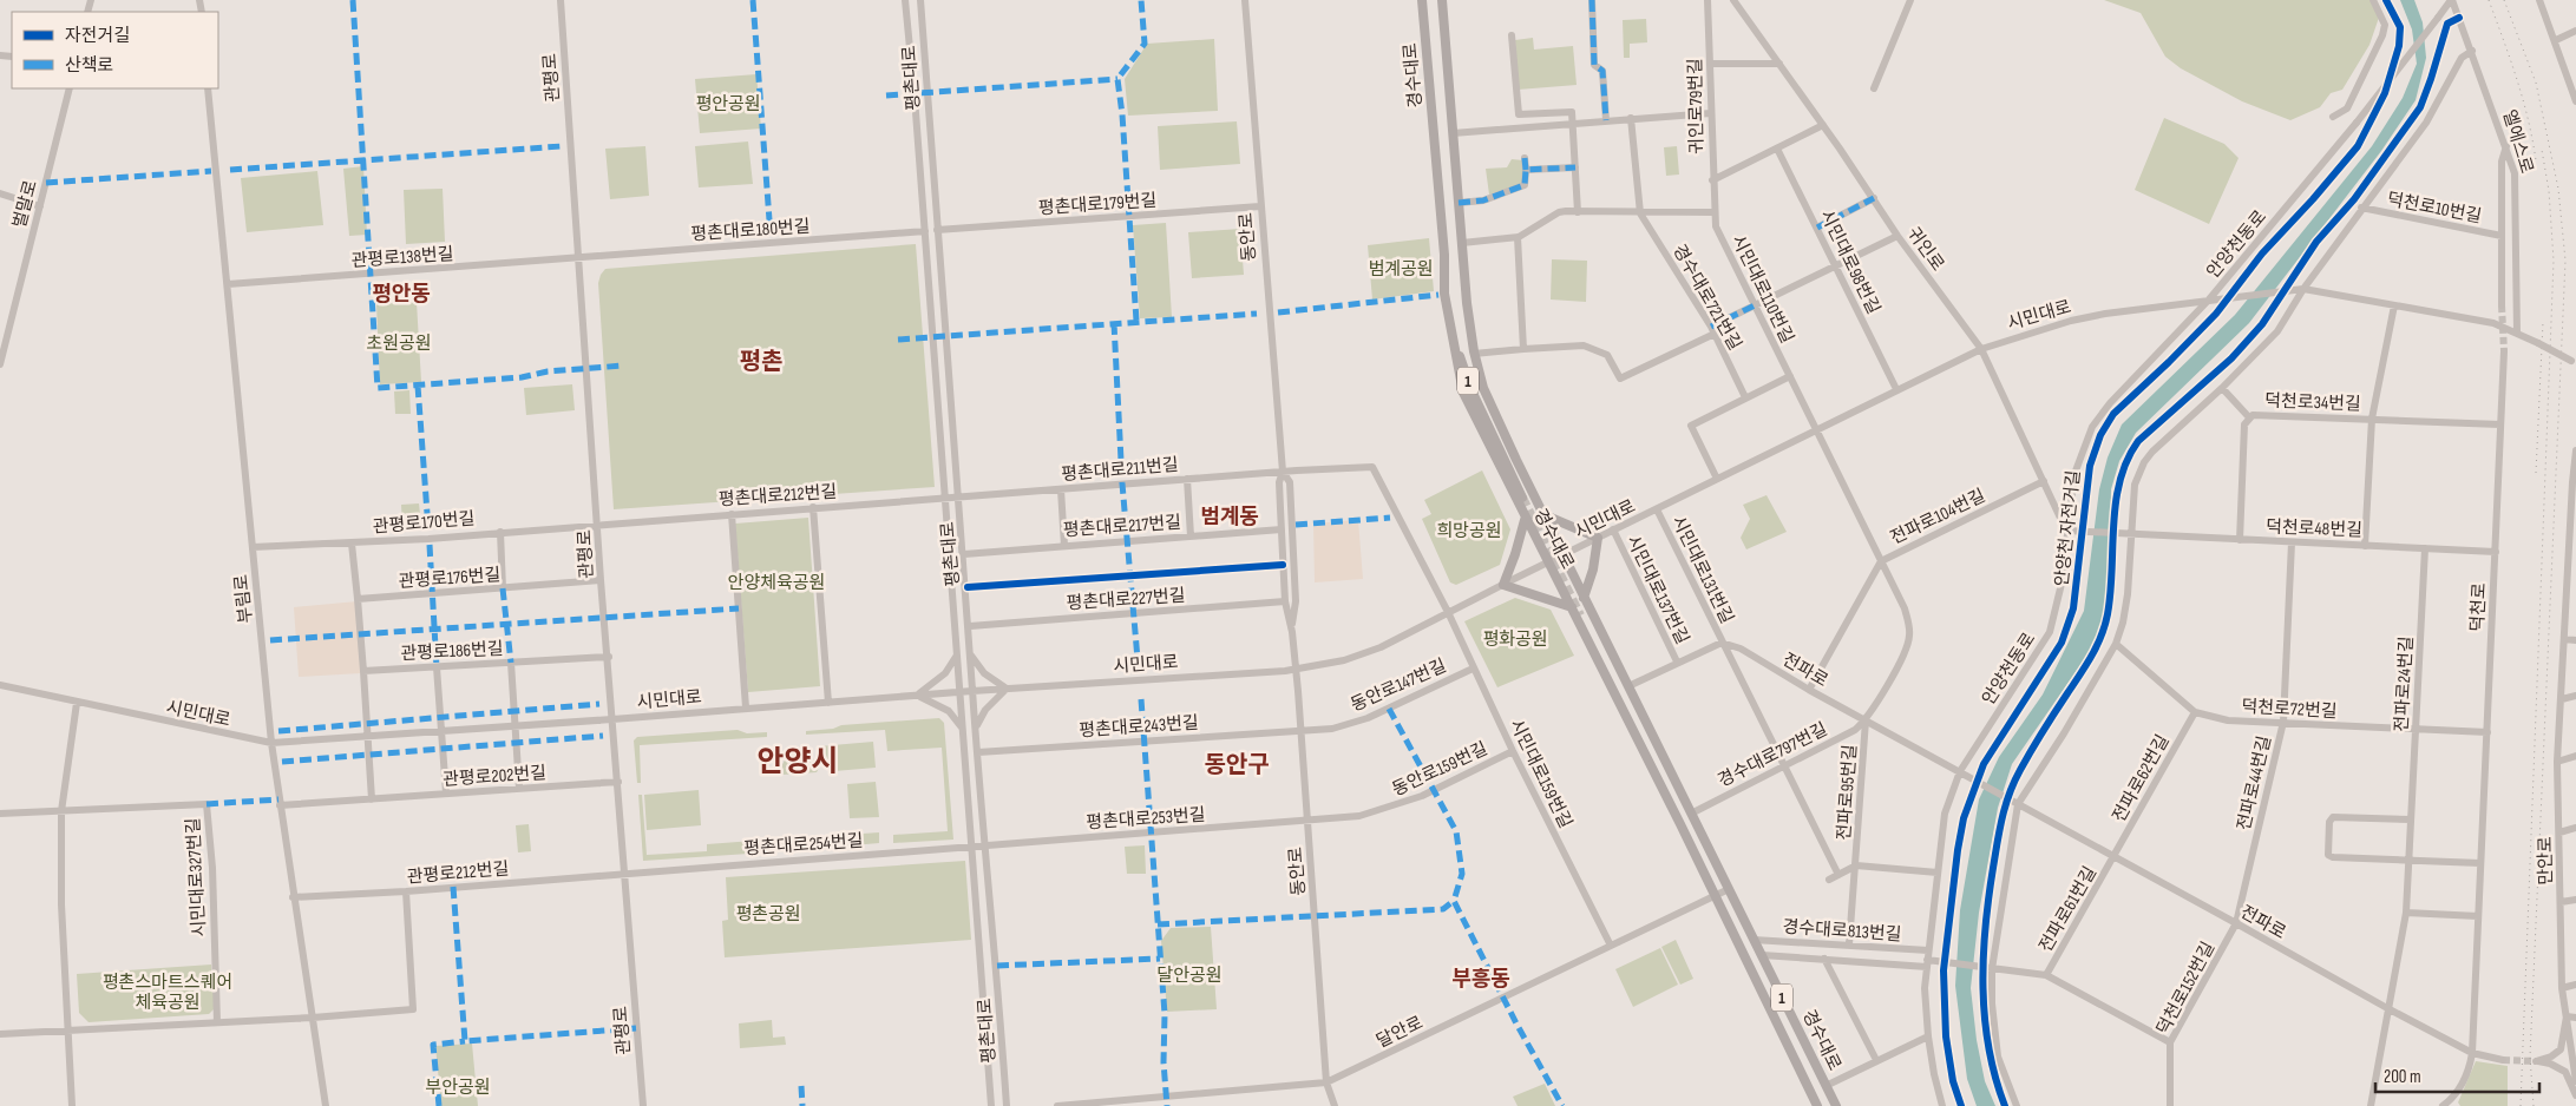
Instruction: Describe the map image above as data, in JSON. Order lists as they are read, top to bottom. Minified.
{"streets":{"main road":["경수대로","1"],"street":["관평로","평촌대로","귀인로79번길","엘에스로","벌말로","평촌대로179번길","덕천로10번길","평촌대로180번길","동안로","안양천동로","귀인로","관평로138번길","시민대로98번길","시민대로110번길","경수대로721번길","시민대로","덕천로34번길","평촌대로211번길","평촌대로212번길","전파로104번길","관평로170번길","평촌대로217번길","덕천로48번길","시민대로131번길","관평로176번길","시민대로137번길","부림로","평촌대로227번길","덕천로","관평로186번길","전파로","전파로24번길","동안로147번길","덕천로72번길","평촌대로243번길","경수대로797번길","동안로159번길","시민대로159번길","관평로202번길","전파로62번길","전파로44번길","전파로95번길","평촌대로253번길","평촌대로254번길","만안로","관평로212번길","시민대로327번길","전파로61번길","경수대로813번길","덕천로152번길","달안로"],"cycle path":["안양천 자전거길"]},"crossings":[["경수대로","시민대로"],["경수대로","경수대로797번길"],["경수대로","경수대로813번길"],["경수대로","달안로"],["관평로","평촌대로180번길"],["관평로","관평로138번길"],["관평로","시민대로"],["관평로","평촌대로212번길"],["관평로","관평로170번길"],["관평로","관평로176번길"],["관평로","관평로186번길"],["관평로","관평로202번길"],["관평로","평촌대로254번길"],["관평로","관평로212번길"],["평촌대로","평촌대로179번길"],["평촌대로","평촌대로180번길"],["평촌대로","시민대로"],["평촌대로","평촌대로211번길"],["평촌대로","평촌대로212번길"],["평촌대로","평촌대로217번길"],["평촌대로","평촌대로227번길"],["평촌대로","평촌대로243번길"],["평촌대로","평촌대로253번길"],["평촌대로","평촌대로254번길"],["귀인로79번길","시민대로110번길"],["엘에스로","안양천동로"],["평촌대로179번길","동안로"],["평촌대로180번길","관평로138번길"],["동안로","시민대로"],["동안로","평촌대로211번길"],["동안로","평촌대로217번길"],["동안로","평촌대로227번길"],["동안로","동안로147번길"],["동안로","평촌대로243번길"],["동안로","동안로159번길"],["동안로","평촌대로253번길"],["동안로","달안로"],["안양천동로","귀인로"],["안양천동로","시민대로"],["안양천동로","덕천로48번길"],["안양천동로","전파로"],["안양천동로","경수대로813번길"],["귀인로","시민대로"],["귀인로","전파로104번길"],["귀인로","덕천로48번길"],["관평로138번길","부림로"],["시민대로98번길","시민대로"],["시민대로110번길","시민대로"],["시민대로110번길","전파로104번길"],["시민대로110번길","전파로"],["시민대로110번길","경수대로797번길"],["시민대로110번길","전파로95번길"],["시민대로","평촌대로211번길"],["시민대로","시민대로131번길"],["시민대로","시민대로137번길"],["시민대로","부림로"],["시민대로","시민대로159번길"],["덕천로34번길","덕천로48번길"],["덕천로34번길","덕천로"],["평촌대로211번길","평촌대로212번길"],["평촌대로211번길","시민대로159번길"],["평촌대로212번길","관평로170번길"],["전파로104번길","전파로"],["관평로170번길","부림로"],["덕천로48번길","덕천로"],["덕천로48번길","전파로24번길"],["덕천로48번길","전파로44번길"],["시민대로131번길","전파로"],["시민대로131번길","경수대로797번길"],["부림로","관평로202번길"],["부림로","관평로212번길"],["덕천로","전파로"],["덕천로","덕천로72번길"],["전파로","전파로24번길"],["전파로","경수대로797번길"],["전파로","전파로62번길"],["전파로","전파로44번길"],["전파로","전파로95번길"],["전파로","전파로61번길"],["전파로","덕천로152번길"],["전파로24번길","덕천로72번길"],["동안로147번길","평촌대로243번길"],["동안로147번길","시민대로159번길"],["덕천로72번길","전파로62번길"],["덕천로72번길","전파로44번길"],["경수대로797번길","전파로95번길"],["동안로159번길","시민대로159번길"],["동안로159번길","평촌대로253번길"],["시민대로159번길","달안로"],["전파로62번길","전파로61번길"],["전파로44번길","덕천로152번길"],["전파로95번길","경수대로813번길"],["평촌대로253번길","평촌대로254번길"],["평촌대로254번길","관평로212번길"]],"districts":["평안동","평촌","범계동","안양시","동안구","부흥동"],"parks":["평안공원","범계공원","초원공원","희망공원","안양체육공원","평화공원","평촌공원","달안공원","평촌스마트스퀘어 체육공원","부안공원"],"legend":["자전거길","산책로"],"scale_bar":"200 m"}
